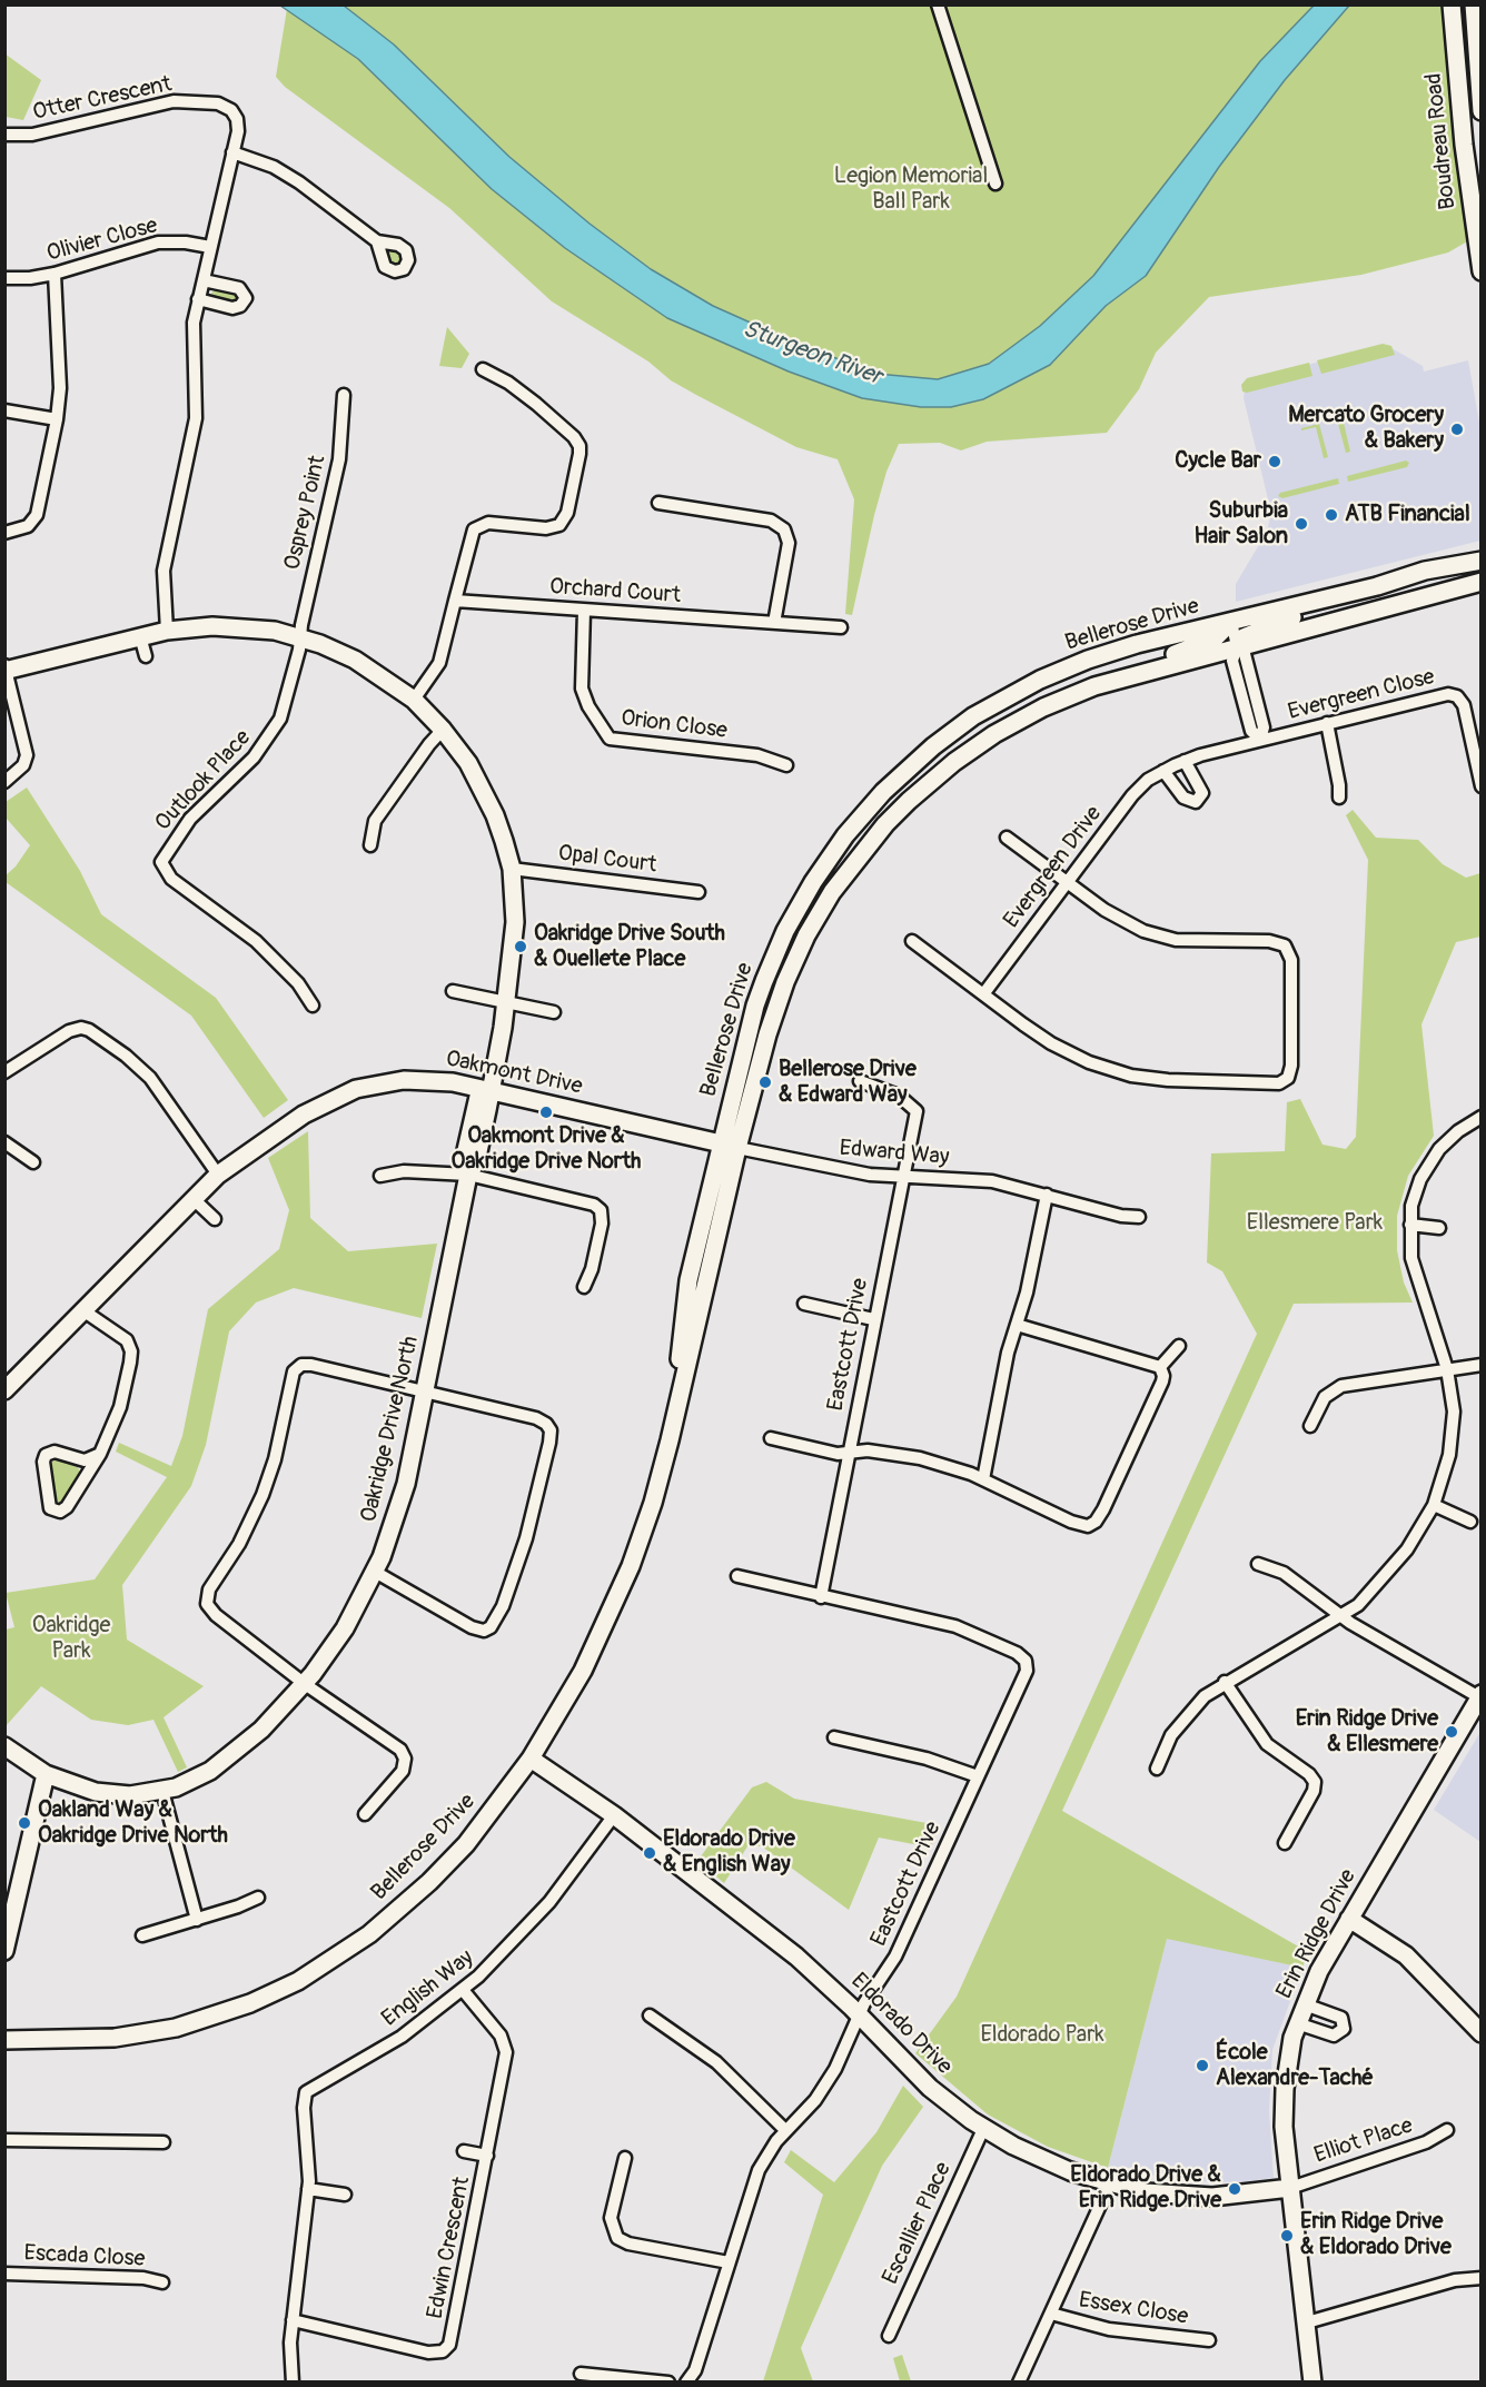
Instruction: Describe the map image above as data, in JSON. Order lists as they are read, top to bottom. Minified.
{"streets":{"street":["Otter Crescent","Boudreau Road","Olivier Close","Osprey Point","Orchard Court","Bellerose Drive","Evergreen Close","Orion Close","Outlook Place","Opal Court","Evergreen Drive","Oakmont Drive","Edward Way","Eastcott Drive","Oakridge Drive North","Erin Ridge Drive","English Way","Eldorado Drive","Elliot Place","Escallier Place","Edwin Crescent","Escada Close","Essex Close"]},"crossings":[["Otter Crescent","Olivier Close"],["Otter Crescent","Oakridge Drive North"],["Osprey Point","Outlook Place"],["Osprey Point","Oakridge Drive North"],["Orchard Court","Orion Close"],["Bellerose Drive","Oakmont Drive"],["Bellerose Drive","Edward Way"],["Bellerose Drive","Eldorado Drive"],["Evergreen Close","Evergreen Drive"],["Outlook Place","Oakridge Drive North"],["Opal Court","Oakridge Drive North"],["Oakmont Drive","Edward Way"],["Oakmont Drive","Oakridge Drive North"],["Edward Way","Eastcott Drive"],["Eastcott Drive","Eldorado Drive"],["Erin Ridge Drive","Eldorado Drive"],["Erin Ridge Drive","Elliot Place"],["English Way","Eldorado Drive"],["English Way","Edwin Crescent"],["Eldorado Drive","Elliot Place"],["Eldorado Drive","Escallier Place"],["Eldorado Drive","Essex Close"]],"water":["Sturgeon River"],"parks":["Legion Memorial Ball Park","Ellesmere Park","Oakridge Park","Eldorado Park"],"places":["Mercato Grocery & Bakery","Cycle Bar","ATB Financial","Suburbia Hair Salon","Oakridge Drive South & Ouellete Place","Bellerose Drive & Edward Way","Oakmont Drive & Oakridge Drive North","Erin Ridge Drive & Ellesmere","Oakland Way & Oakridge Drive North","Eldorado Drive & English Way","École Alexandre-Taché","Eldorado Drive & Erin Ridge Drive","Erin Ridge Drive & Eldorado Drive"]}
